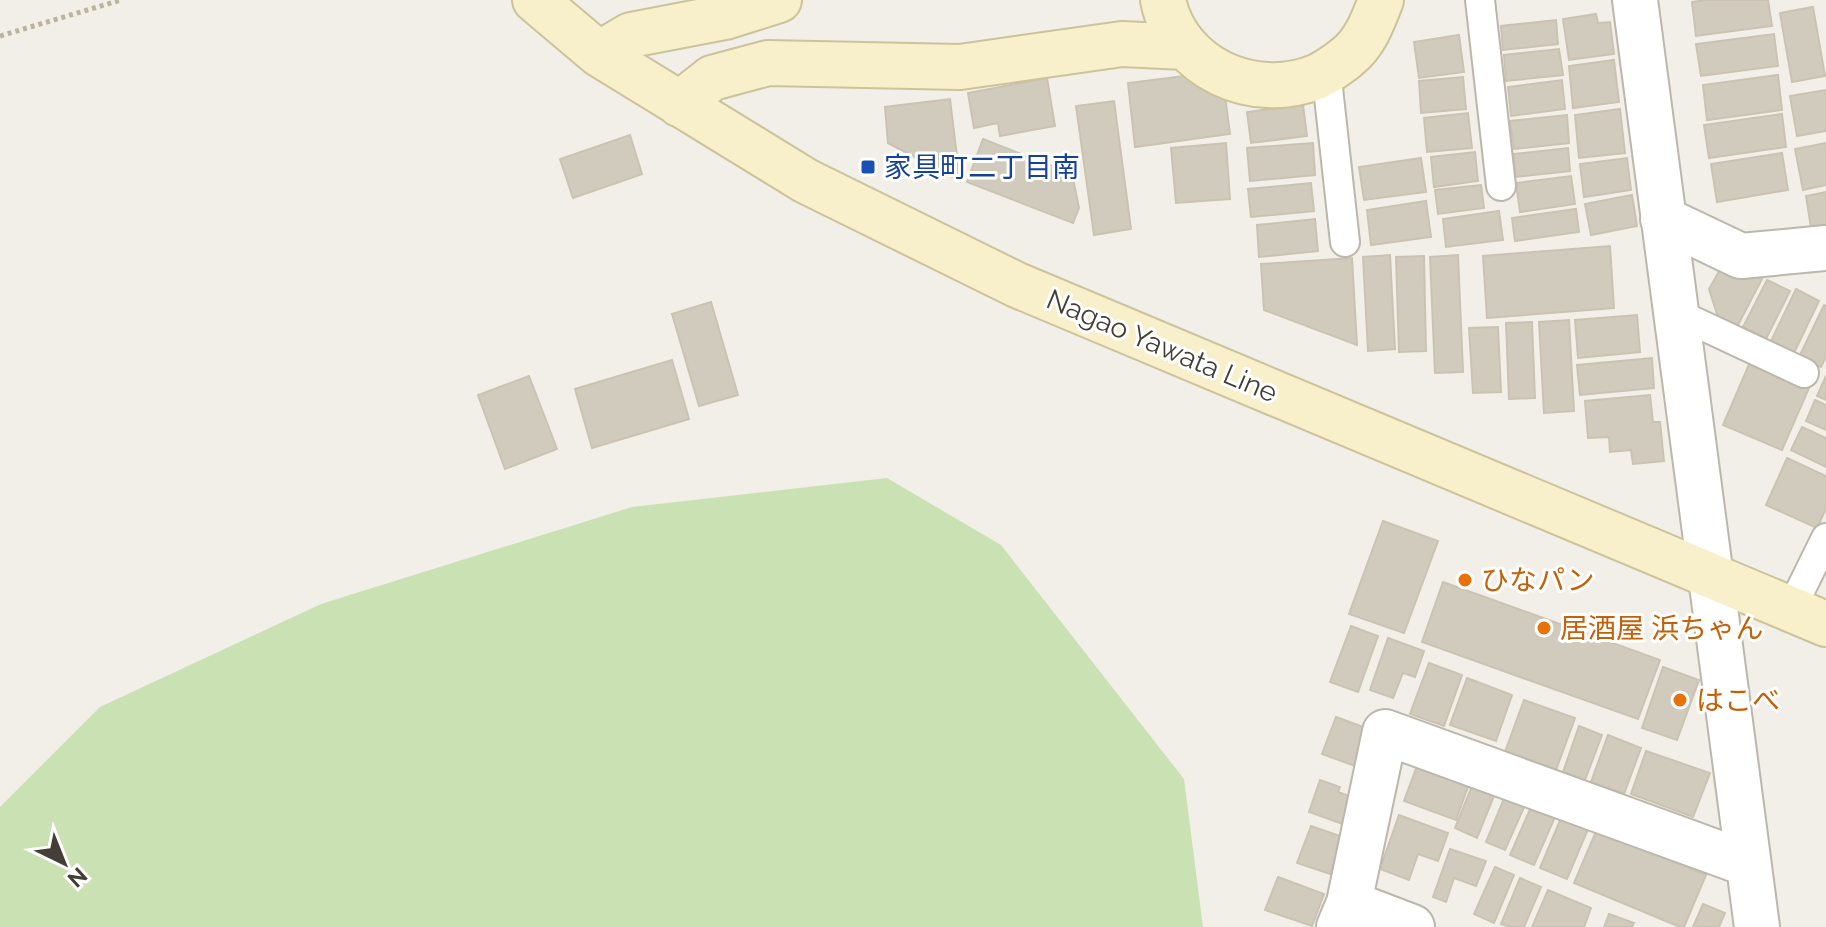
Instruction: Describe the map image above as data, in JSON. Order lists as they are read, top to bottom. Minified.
{"streets":{"main road":["Nagao Yawata Line"]},"places":{"transit":["家具町二丁目南"],"other":["ひなパン","居酒屋 浜ちゃん","はこべ"]},"north":"bottom right"}
